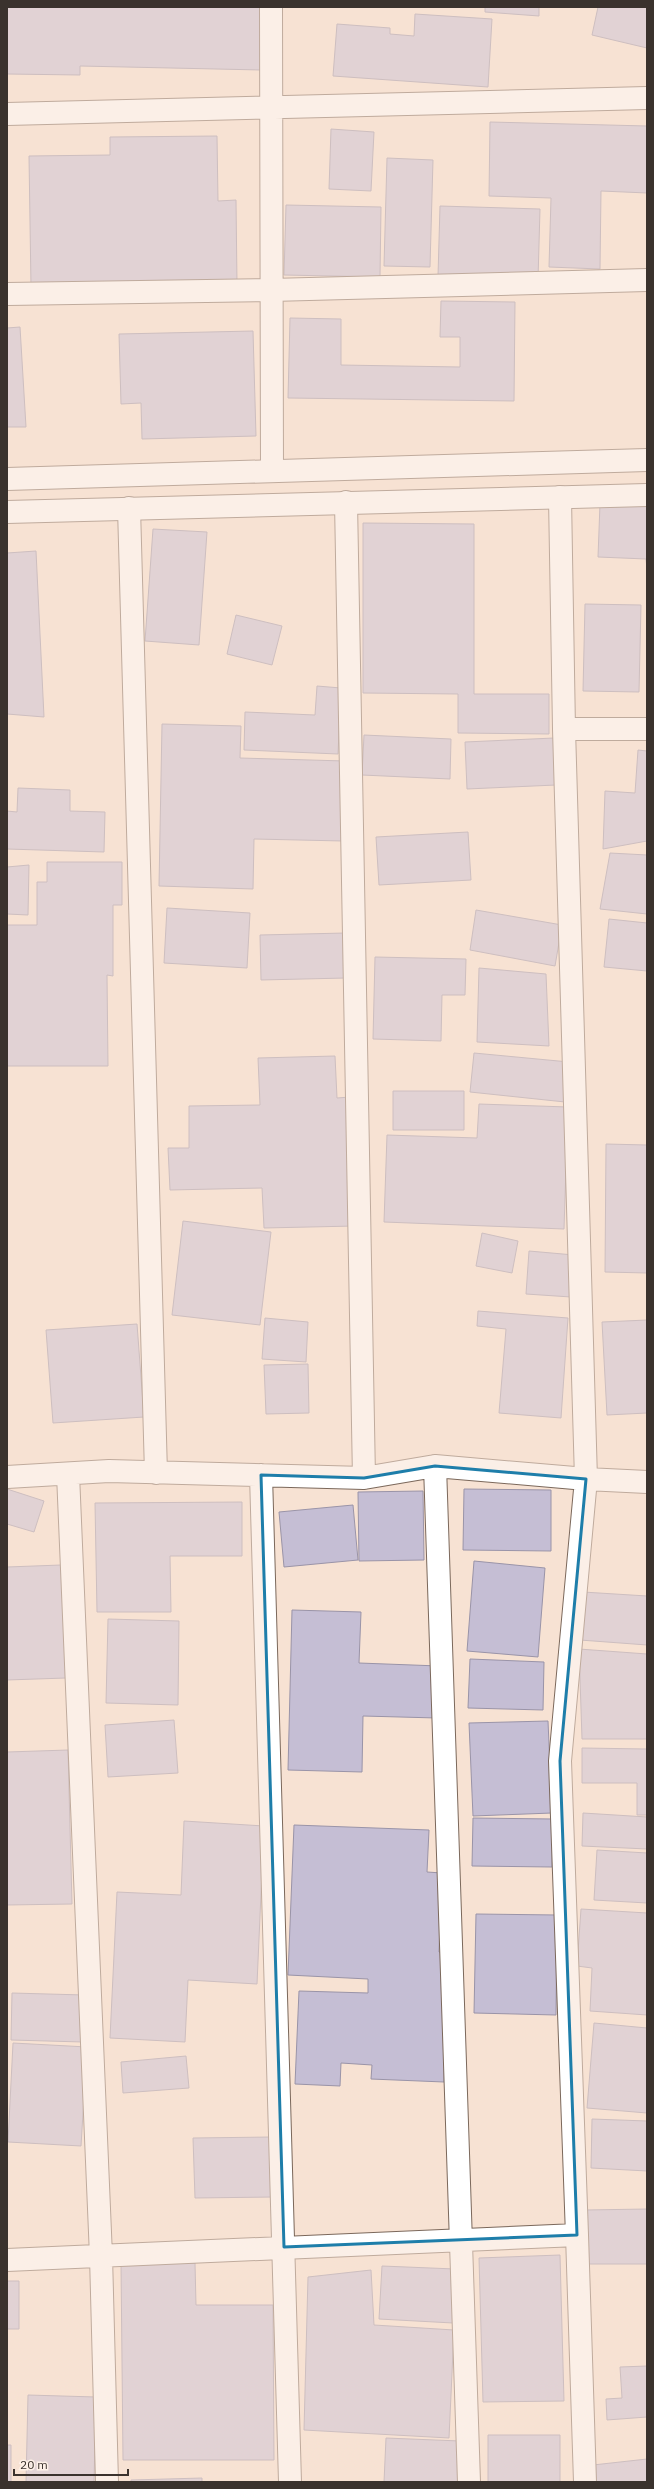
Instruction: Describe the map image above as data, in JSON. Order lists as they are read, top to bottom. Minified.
{"scale_bar":"20 m"}
